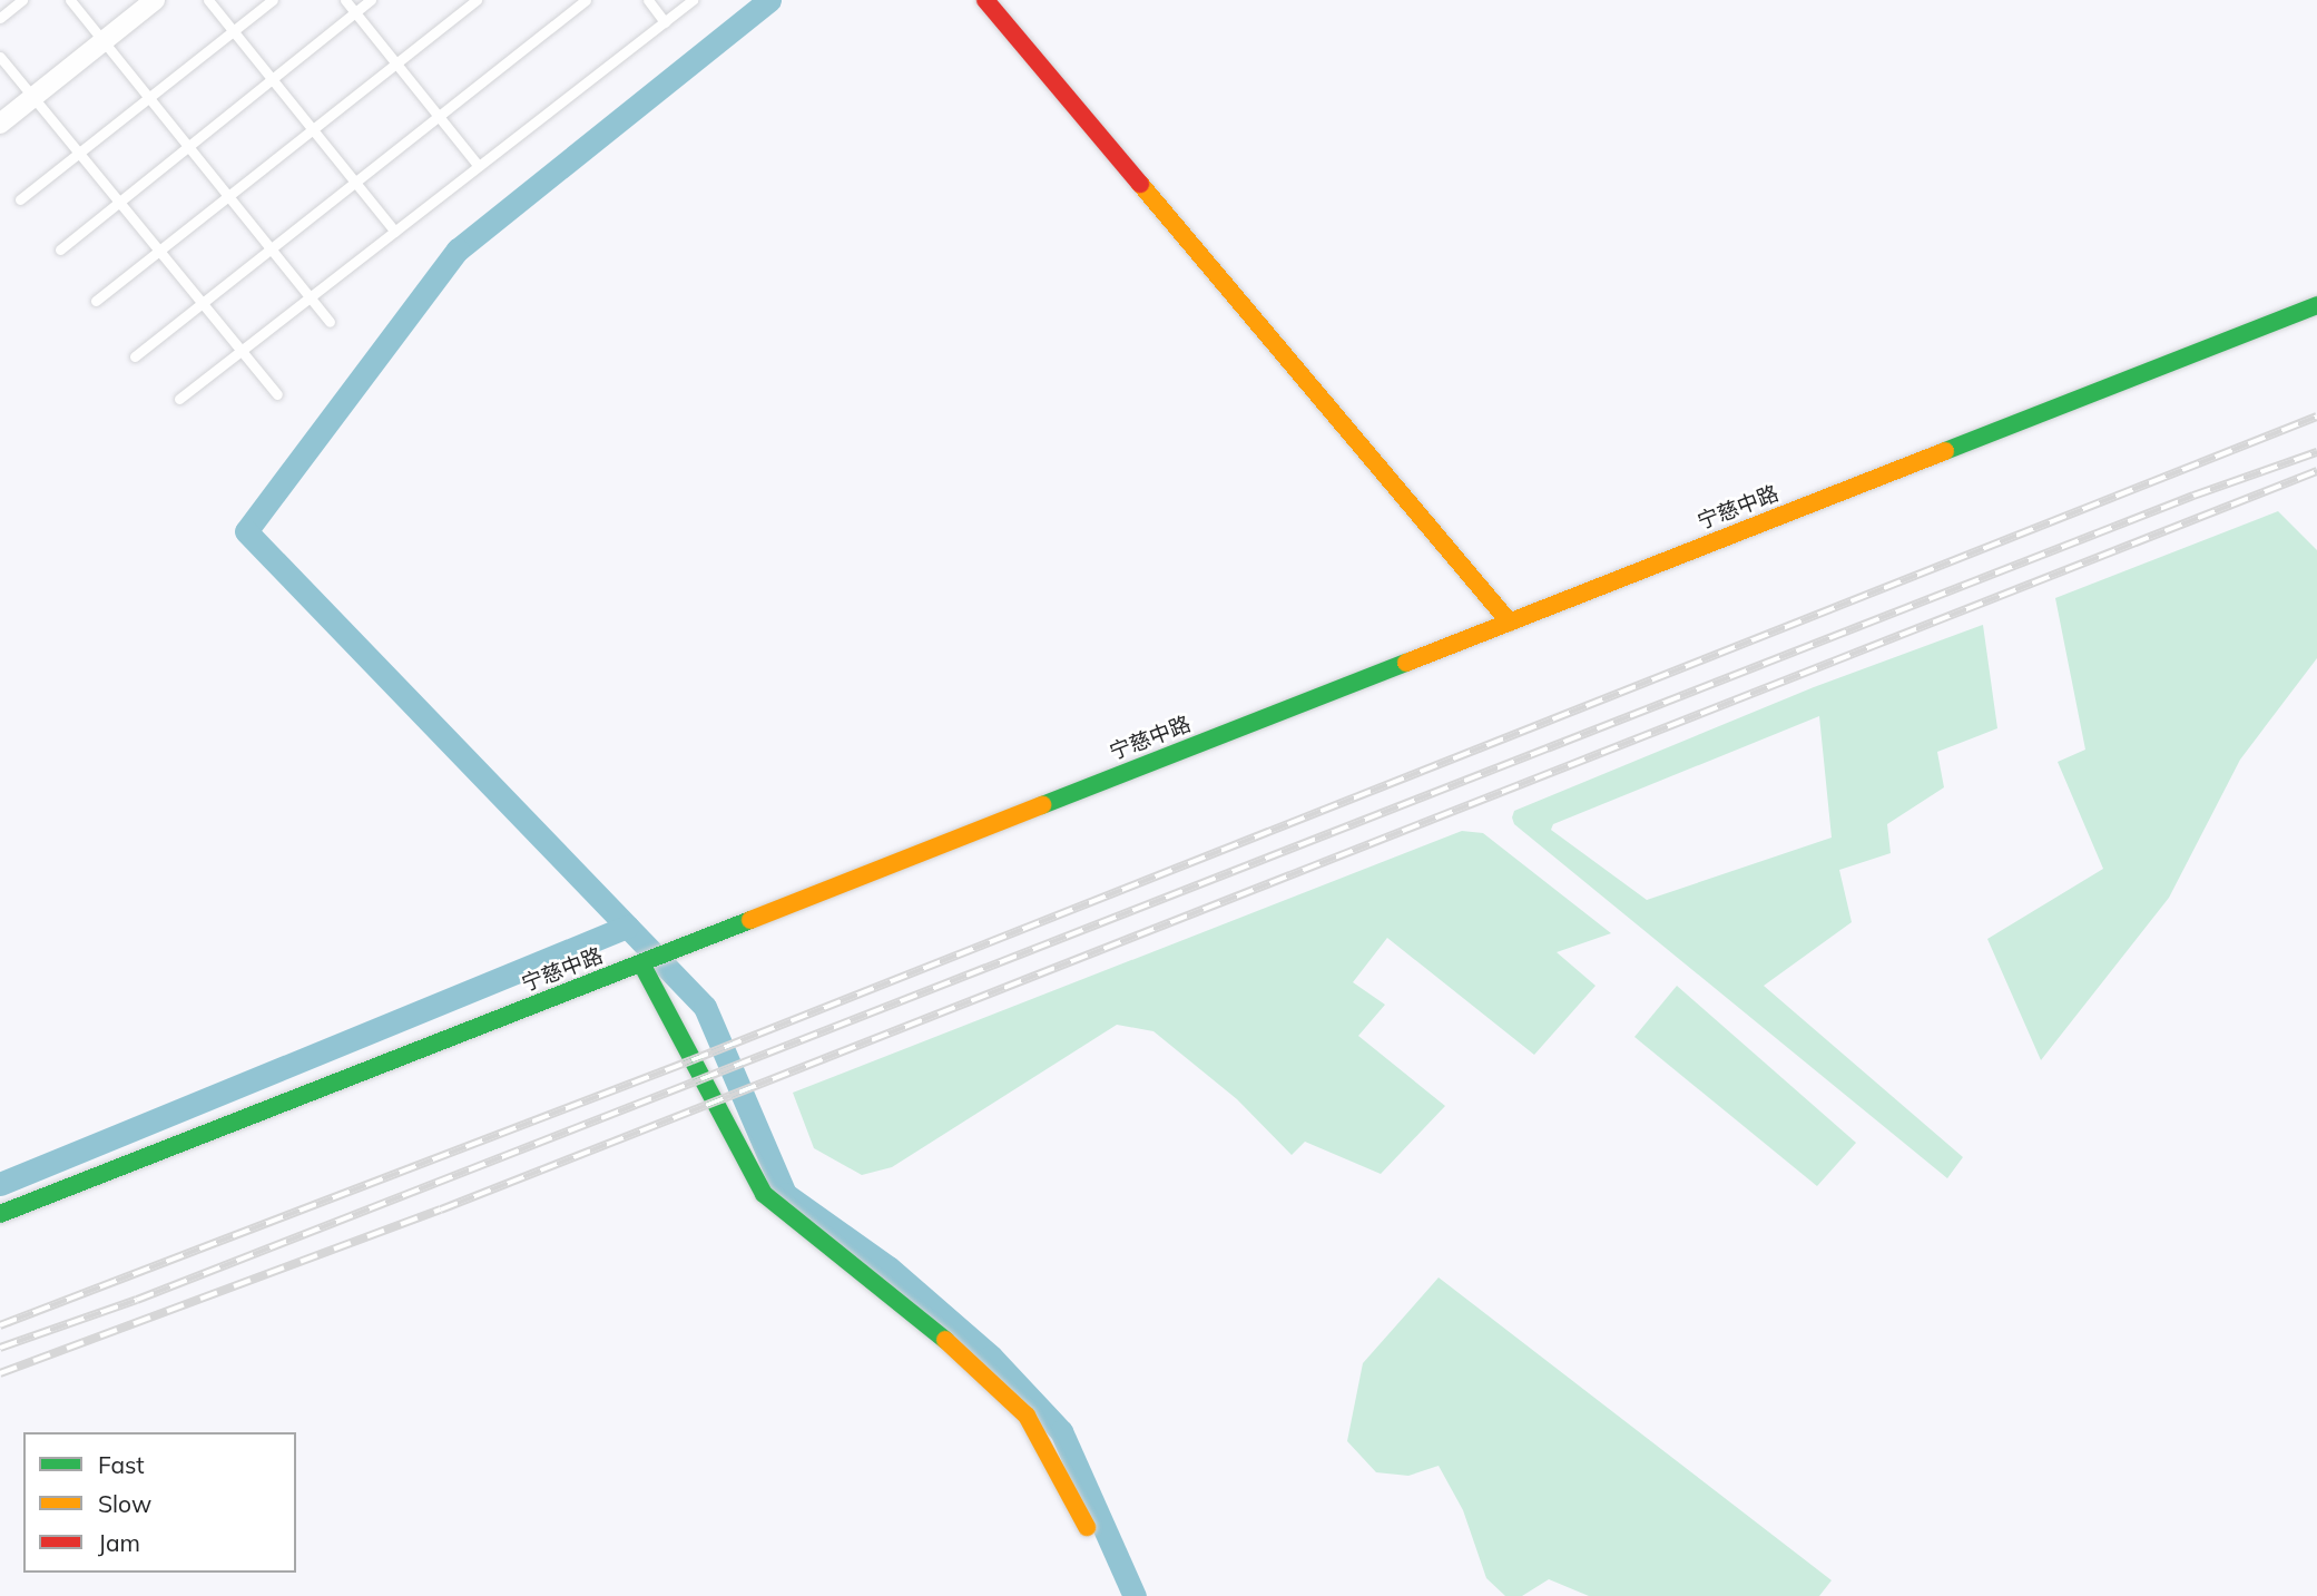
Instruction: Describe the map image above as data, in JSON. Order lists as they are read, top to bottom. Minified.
{"streets":{"main road":["宁慈中路"]},"legend":["Fast","Slow","Jam"]}
